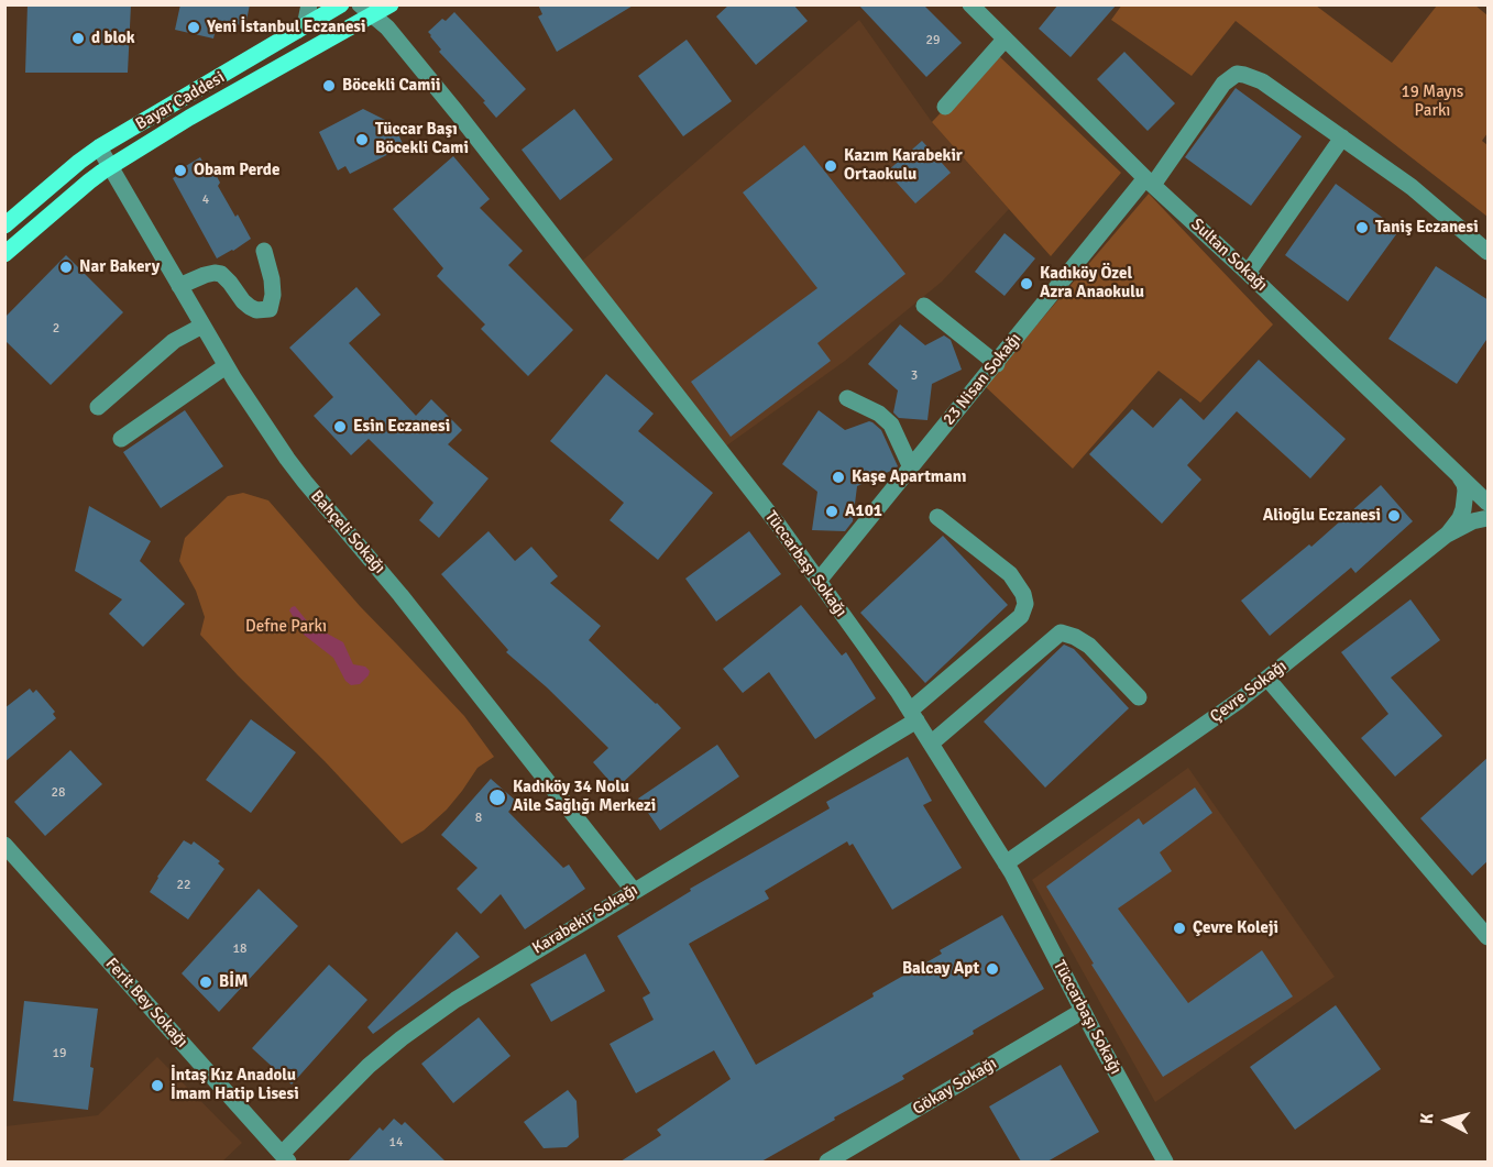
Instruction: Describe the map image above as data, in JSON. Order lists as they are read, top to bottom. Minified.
{"streets":{"main road":["Bayar Caddesi"],"street":["Sultan Sokağı","23 Nisan Sokağı","Bahçeli Sokağı","Tüccarbaşı Sokağı","Çevre Sokağı","Karabekir Sokağı","Ferit Bey Sokağı","Gökay Sokağı"]},"crossings":[["Bayar Caddesi","Bahçeli Sokağı"],["Bayar Caddesi","Tüccarbaşı Sokağı"],["Sultan Sokağı","23 Nisan Sokağı"],["23 Nisan Sokağı","Tüccarbaşı Sokağı"],["Bahçeli Sokağı","Karabekir Sokağı"],["Tüccarbaşı Sokağı","Çevre Sokağı"],["Tüccarbaşı Sokağı","Karabekir Sokağı"],["Tüccarbaşı Sokağı","Gökay Sokağı"],["Karabekir Sokağı","Ferit Bey Sokağı"]],"parks":["19 Mayıs Parkı","Defne Parkı"],"places":["Yeni İstanbul Eczanesi","d blok","Böcekli Camii","Tüccar Başı Böcekli Cami","Kazım Karabekir Ortaokulu","Obam Perde","Taniş Eczanesi","Nar Bakery","Kadıköy Özel Azra Anaokulu","Esin Eczanesi","Kaşe Apartmanı","A101","Alioğlu Eczanesi","Kadıköy 34 Nolu Aile Sağlığı Merkezi","Çevre Koleji","Balcay Apt","BİM","İntaş Kız Anadolu İmam Hatip Lisesi"],"house_numbers":["29","4","2","3","28","8","22","18","19","14"],"north":"left"}
